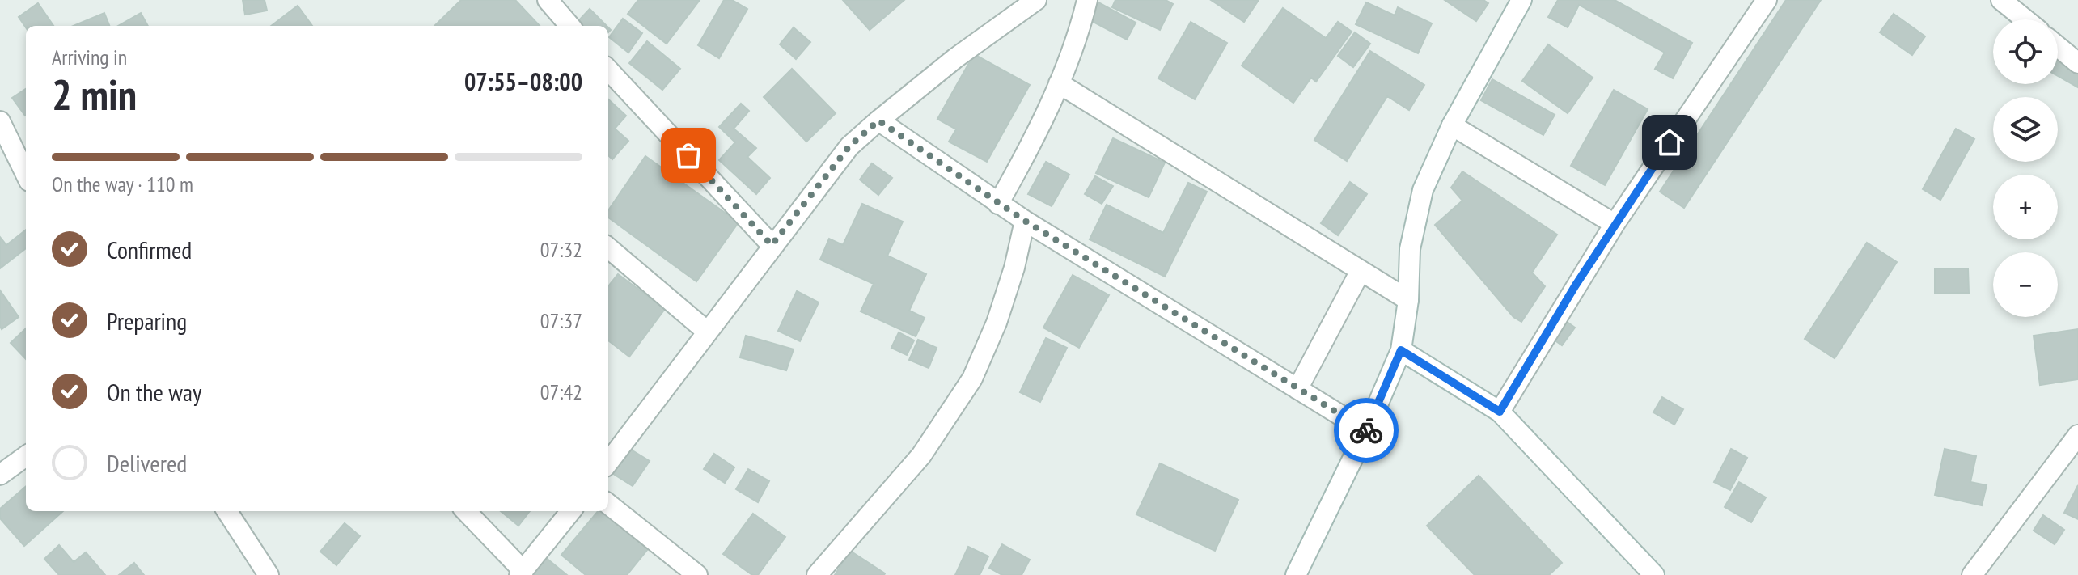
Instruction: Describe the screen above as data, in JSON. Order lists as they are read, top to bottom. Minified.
{"page":{"map_buttons":["+","−"],"heading":["2 min","Arriving in","07:55–08:00"],"bar":"On the way · 110 m","list":[["Confirmed","07:32"],["Preparing","07:37"],["On the way","07:42"],"Delivered"]}}
